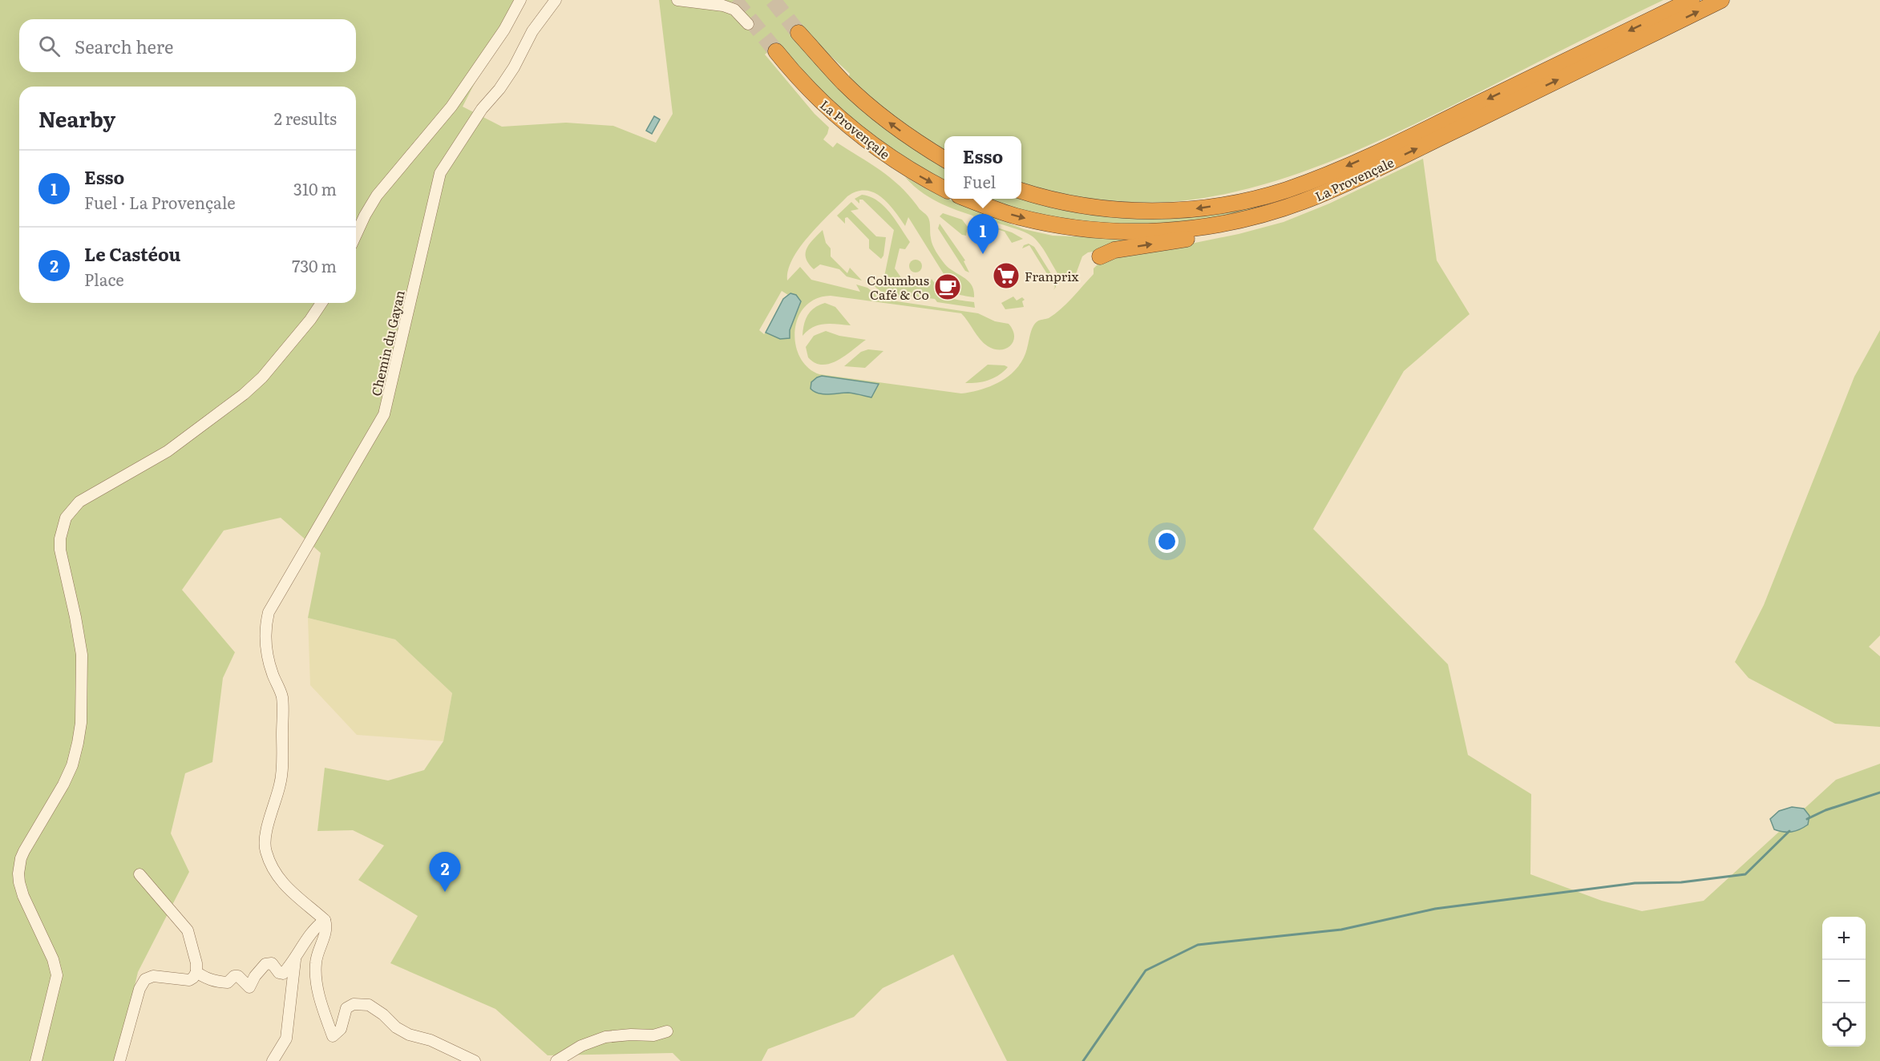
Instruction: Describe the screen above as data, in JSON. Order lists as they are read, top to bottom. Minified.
{"streets":{"highway":["La Provençale"],"street":["Chemin du Gayan"]},"places":{"supermarket":["Franprix"],"cafe":["Columbus Café & Co"]},"page":{"search":"Search here","heading":["Nearby","2 results"],"popup":["Esso","Fuel"],"list":[{"mark":"1","name":"Esso","note":"Fuel · La Provençale","value":"310 m"},{"mark":"2","name":"Le Castéou","note":"Place","value":"730 m"}],"pins":["1","2"],"map_buttons":["+","−"]}}
